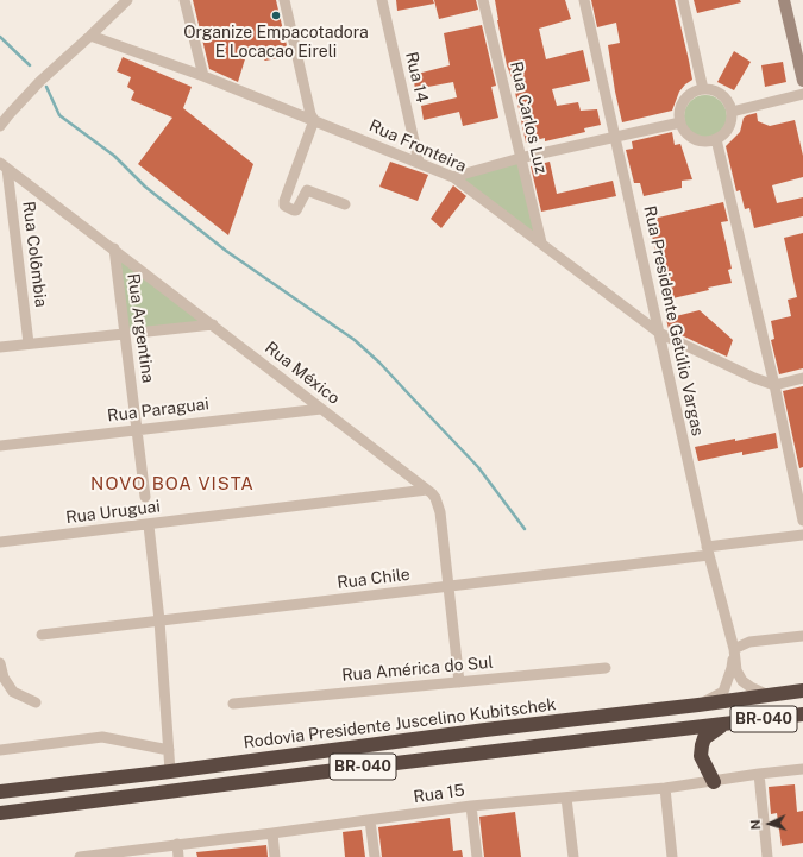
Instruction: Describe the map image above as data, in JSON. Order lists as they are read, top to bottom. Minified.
{"streets":{"highway":["BR-040","Rodovia Presidente Juscelino Kubitschek"],"street":["Rua 14","Rua Carlos Luz","Rua Fronteira","Rua Colômbia","Rua Presidente Getúlio Vargas","Rua Argentina","Rua México","Rua Paraguai","Rua Uruguai","Rua Chile","Rua América do Sul","Rua 15"]},"crossings":[["Rua 14","Rua Fronteira"],["Rua Carlos Luz","Rua Fronteira"],["Rua Fronteira","Rua Presidente Getúlio Vargas"],["Rua Colômbia","Rua México"],["Rua Presidente Getúlio Vargas","Rua Chile"],["Rua Presidente Getúlio Vargas","Rodovia Presidente Juscelino Kubitschek"],["Rua Argentina","Rua México"],["Rua Argentina","Rua Paraguai"],["Rua México","Rua Paraguai"],["Rua México","Rua Uruguai"],["Rua México","Rua Chile"],["Rua México","Rua América do Sul"]],"districts":["NOVO BOA VISTA"],"places":["Organize Empacotadora E Locacao Eireli"],"north":"left"}
